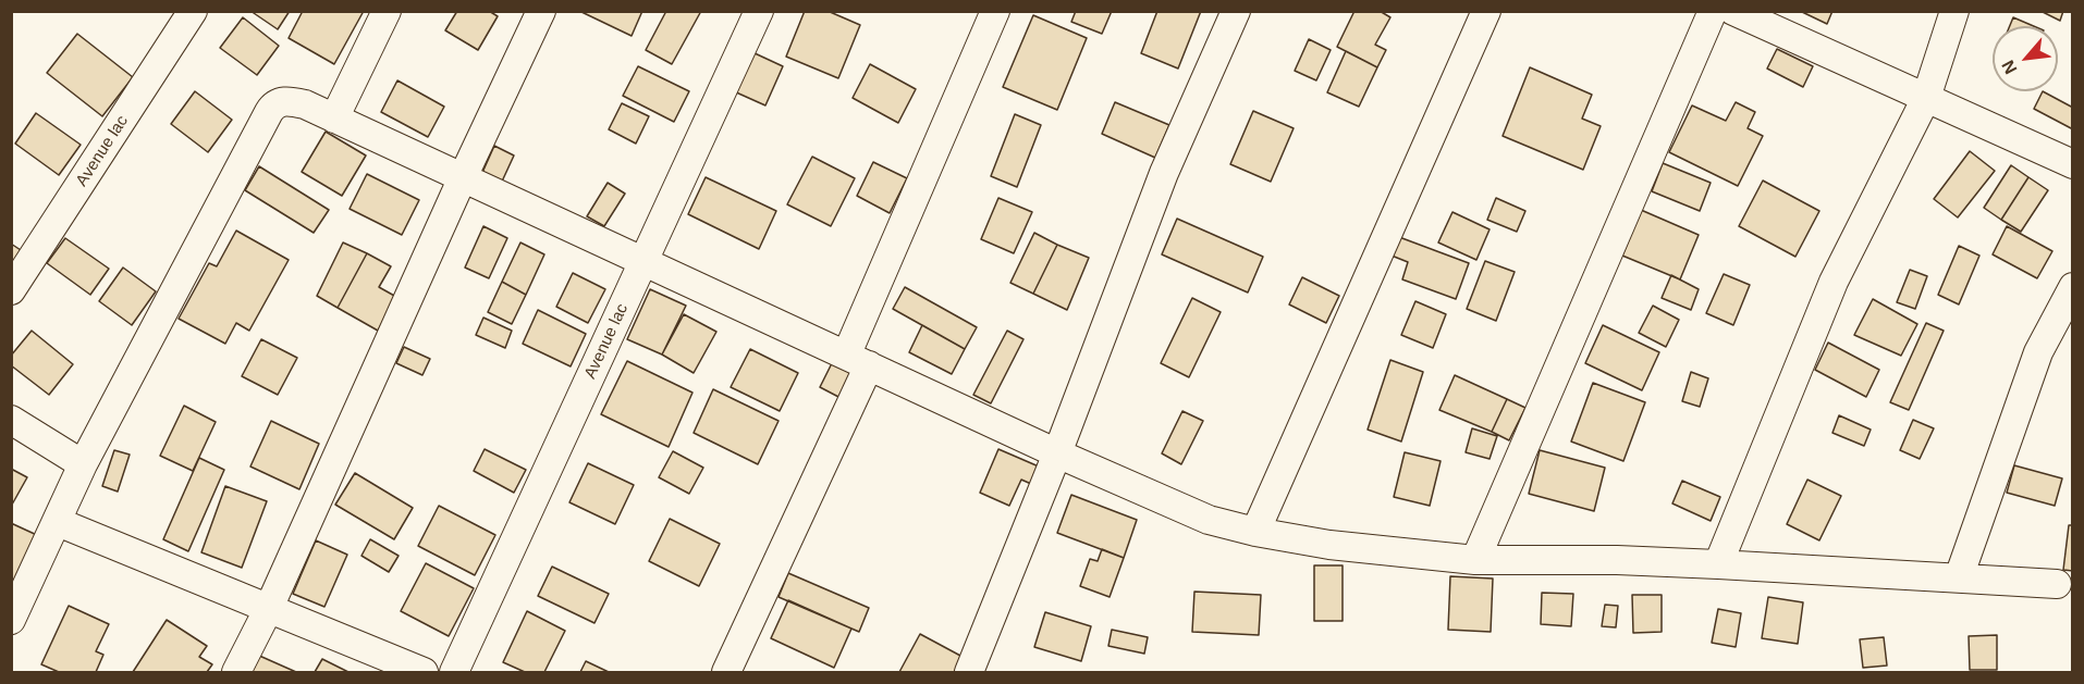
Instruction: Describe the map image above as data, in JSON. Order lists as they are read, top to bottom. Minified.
{"streets":{"street":["Avenue lac"]},"north":"bottom left"}
